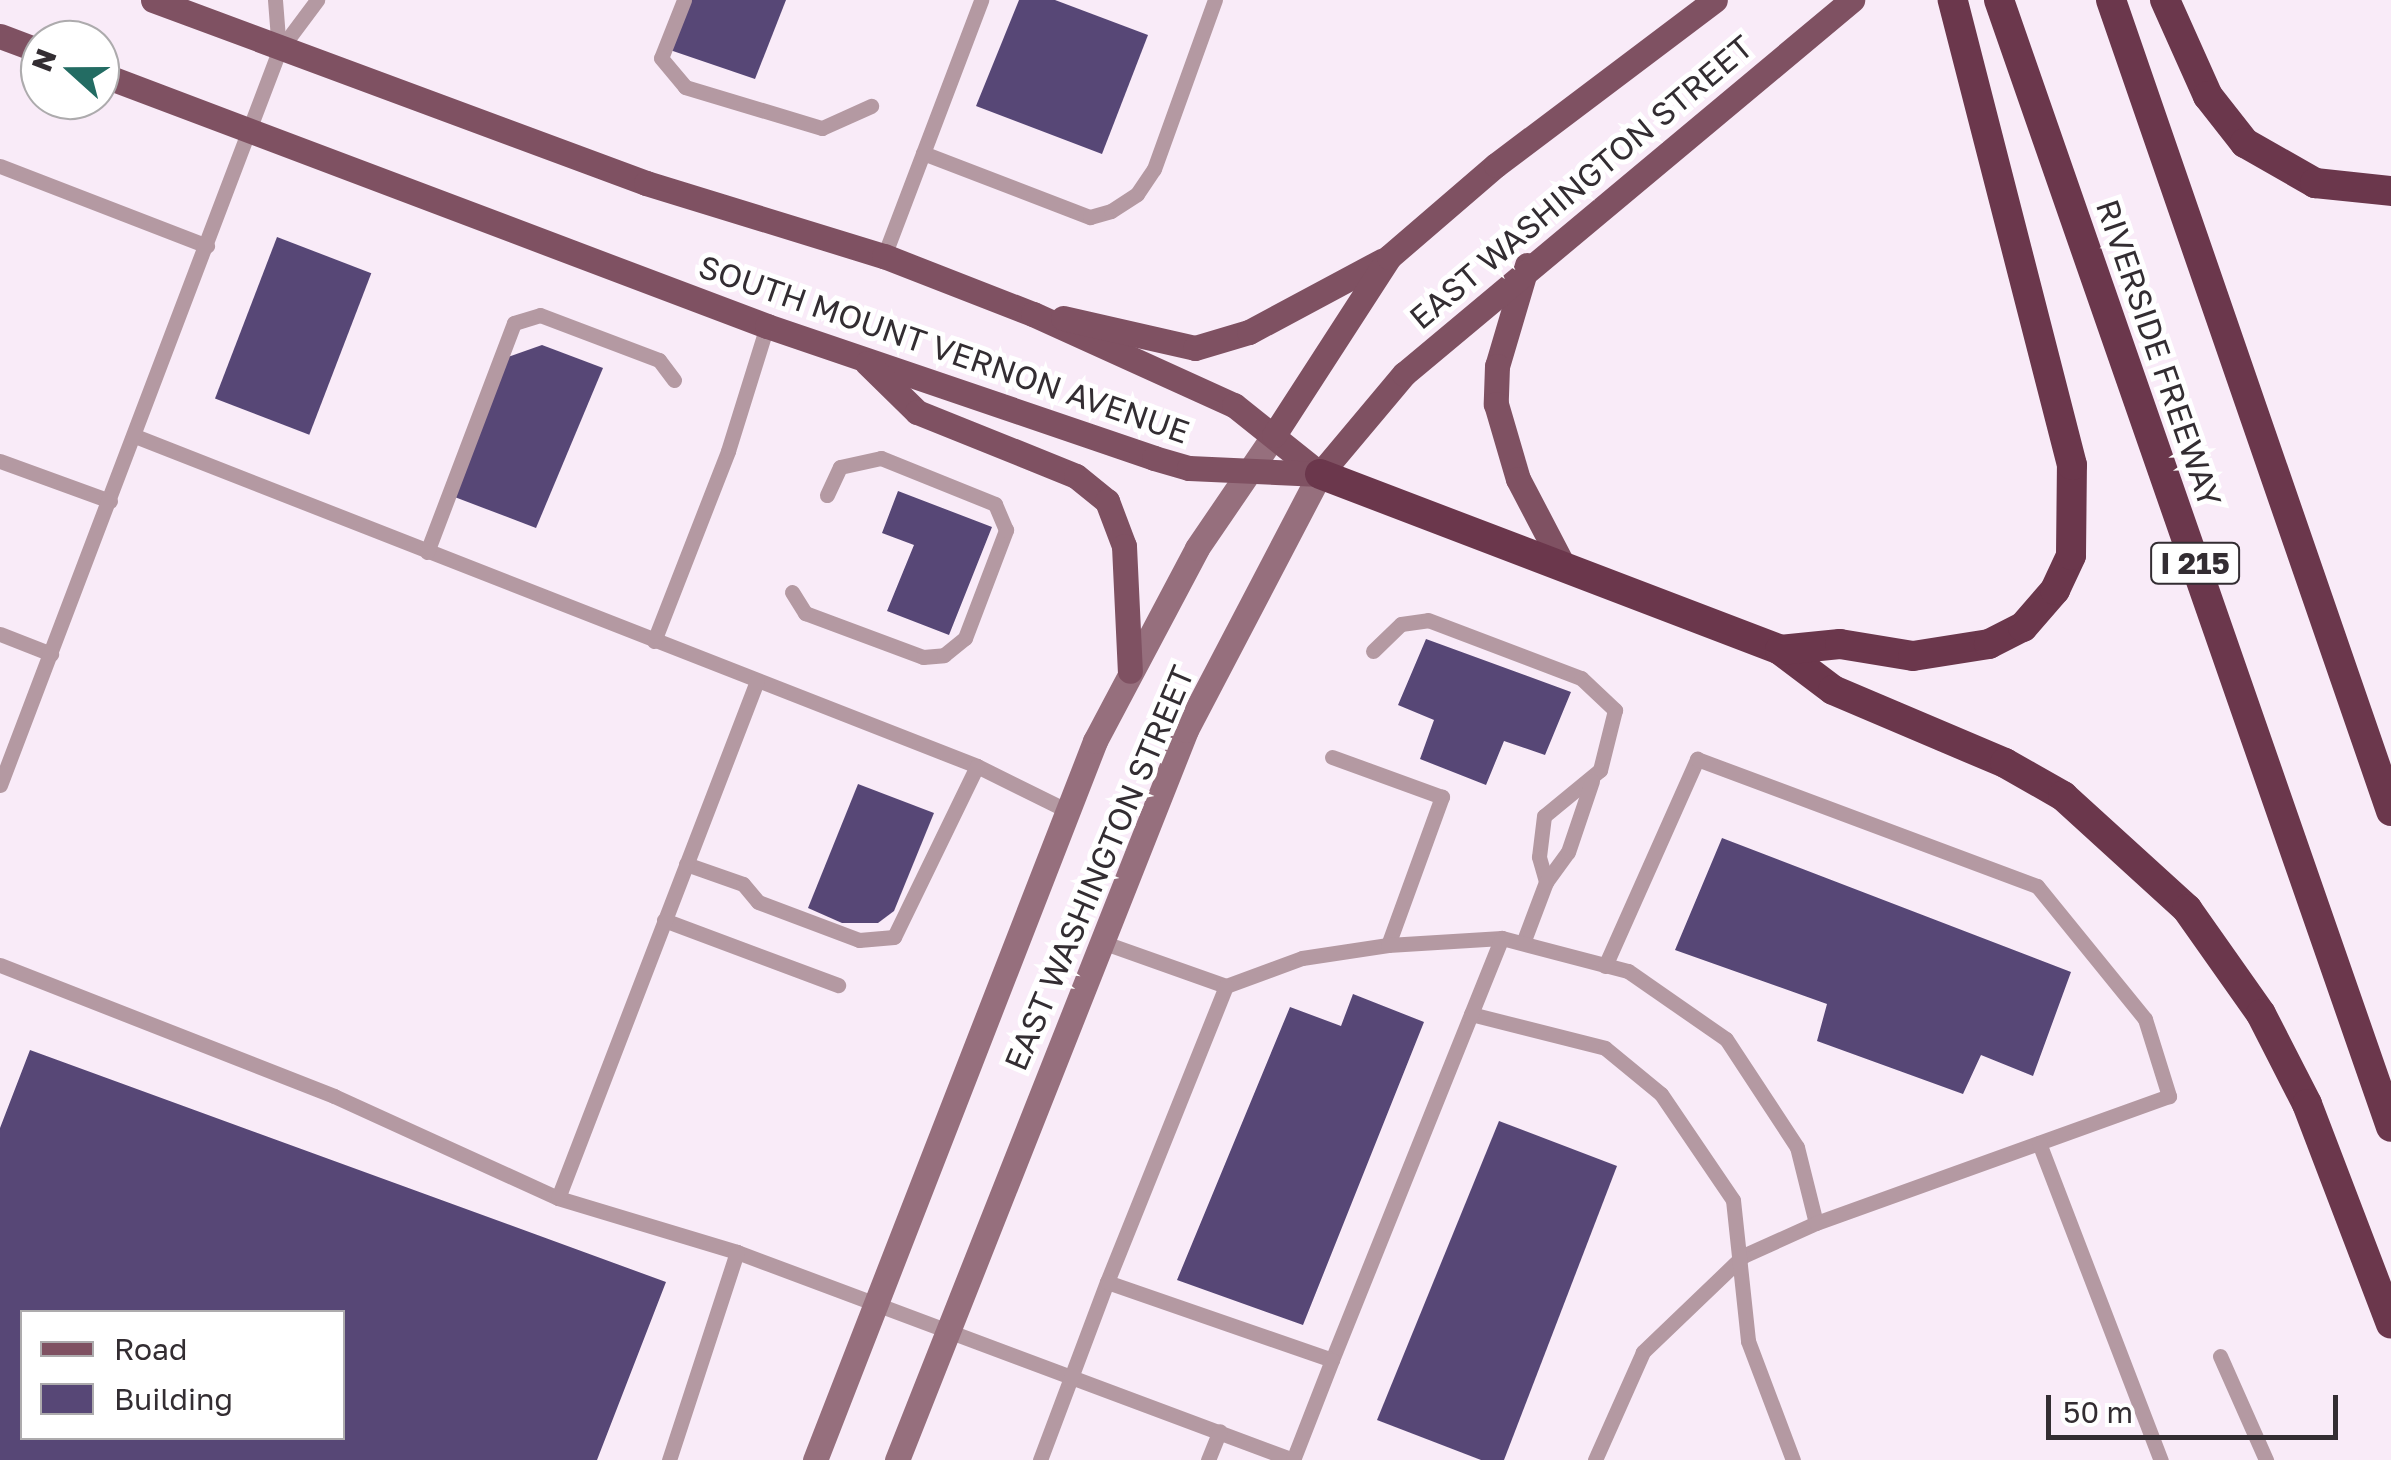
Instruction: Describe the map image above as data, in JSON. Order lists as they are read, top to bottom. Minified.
{"streets":{"highway":["RIVERSIDE FREEWAY","I 215"],"main road":["EAST WASHINGTON STREET","SOUTH MOUNT VERNON AVENUE"]},"crossings":[["EAST WASHINGTON STREET","SOUTH MOUNT VERNON AVENUE"]],"legend":["Road","Building"],"scale_bar":"50 m","north":"left"}
